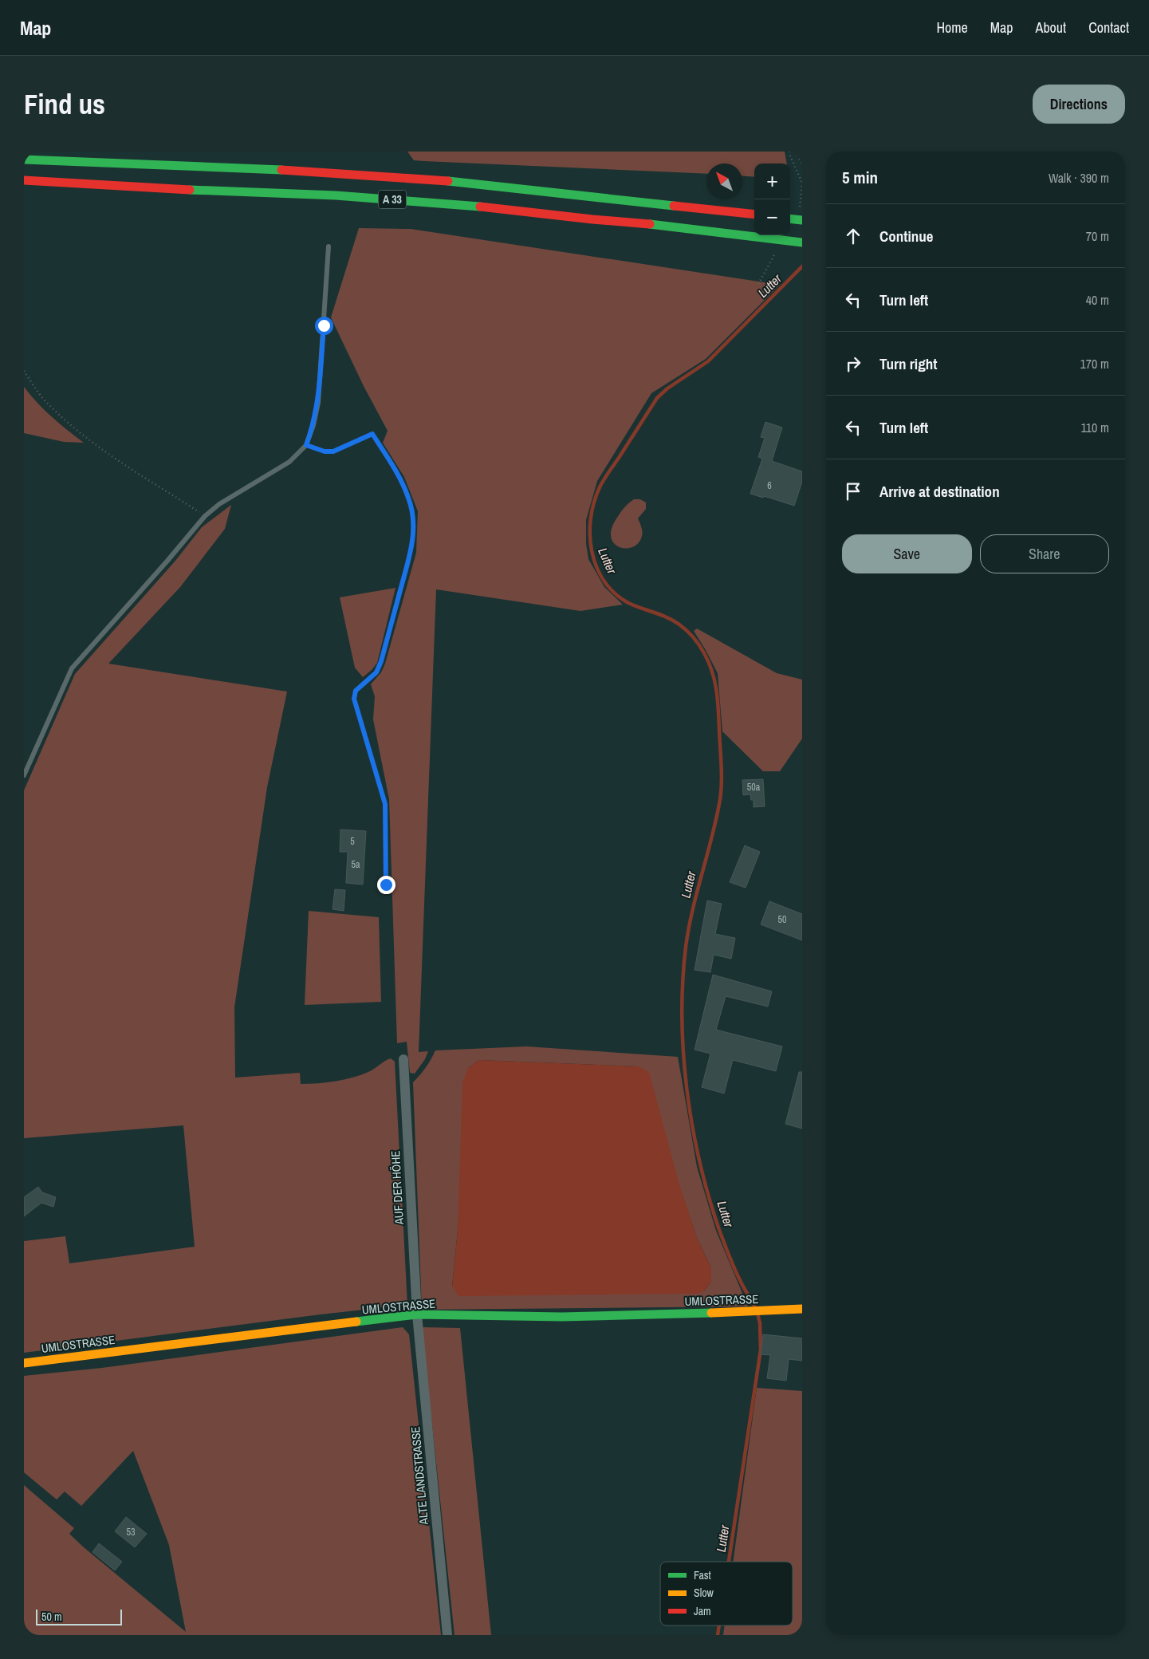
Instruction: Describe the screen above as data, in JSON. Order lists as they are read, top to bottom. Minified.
{"streets":{"main road":["A 33","UMLOSTRASSE"],"street":["AUF DER HÖHE","ALTE LANDSTRASSE"]},"crossings":[["AUF DER HÖHE","UMLOSTRASSE"],["AUF DER HÖHE","ALTE LANDSTRASSE"],["UMLOSTRASSE","ALTE LANDSTRASSE"]],"water":["Lutter"],"house_numbers":["6","50a","5","5a","50","53"],"legend":["Fast","Slow","Jam"],"scale_bar":"50 m","north":"top left","page":{"header":"Map","nav":["Home","Map","About","Contact"],"buttons":["Directions",["Save","Share"]],"title":"Find us","heading":["5 min","Walk · 390 m"],"map_buttons":["+","−"],"list":[["Continue","70 m"],["Turn left","40 m"],["Turn right","170 m"],["Turn left","110 m"],"Arrive at destination"],"scale":"50 m"}}
